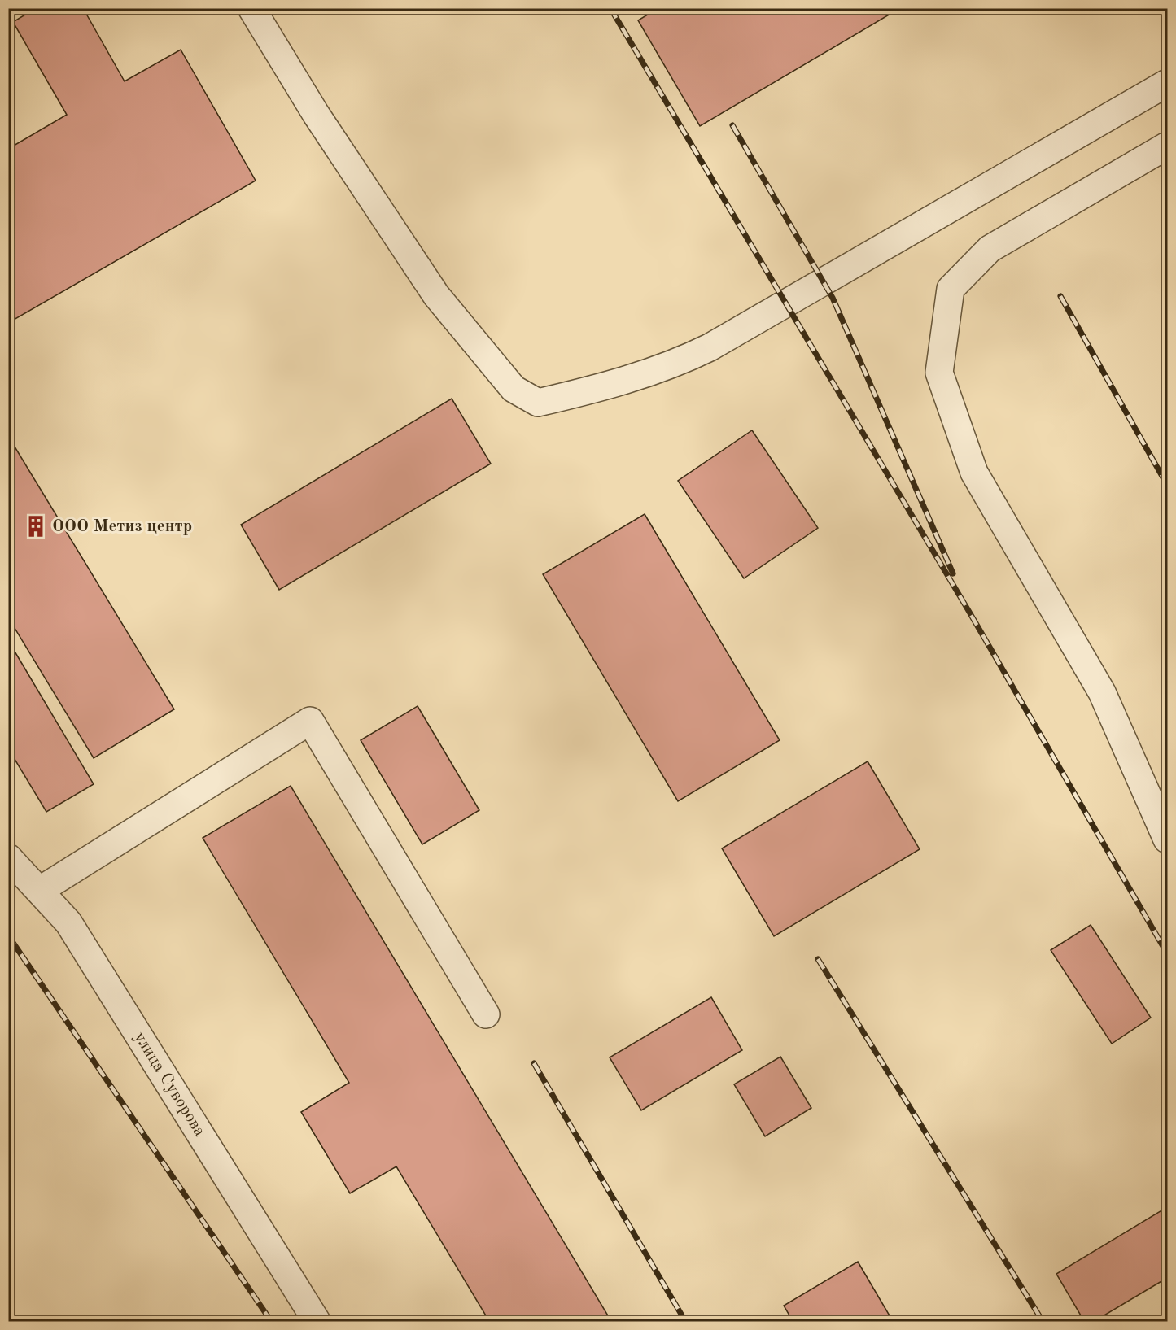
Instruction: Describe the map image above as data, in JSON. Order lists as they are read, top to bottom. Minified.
{"streets":{"street":["улица Суворова"]},"places":{"building":["ООО Метиз центр"]}}
